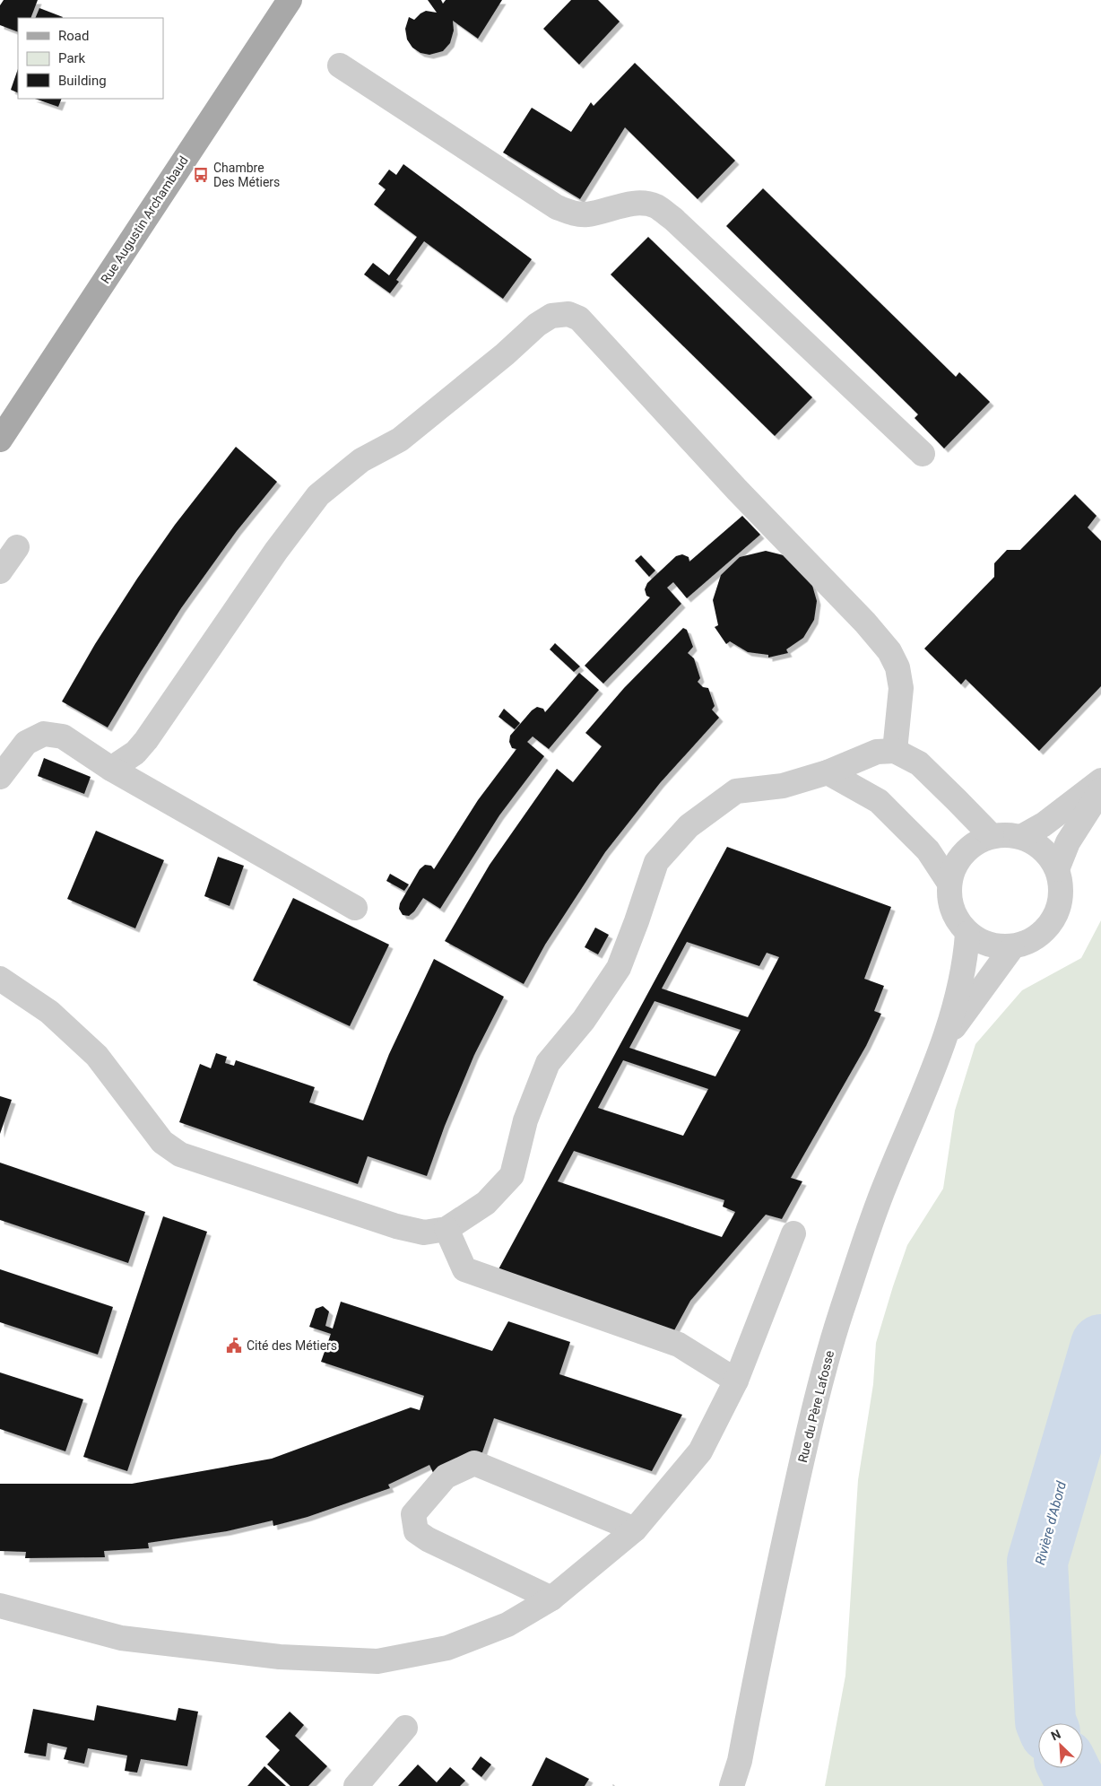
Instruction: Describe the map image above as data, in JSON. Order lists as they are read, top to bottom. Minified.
{"streets":{"main road":["Rue Augustin Archambaud"],"street":["Rue du Père Lafosse"]},"water":["Rivière d'Abord"],"places":{"bus stop":["Chambre Des Métiers"],"public building":["Cité des Métiers"]},"legend":["Road","Park","Building"],"north":"top left"}
